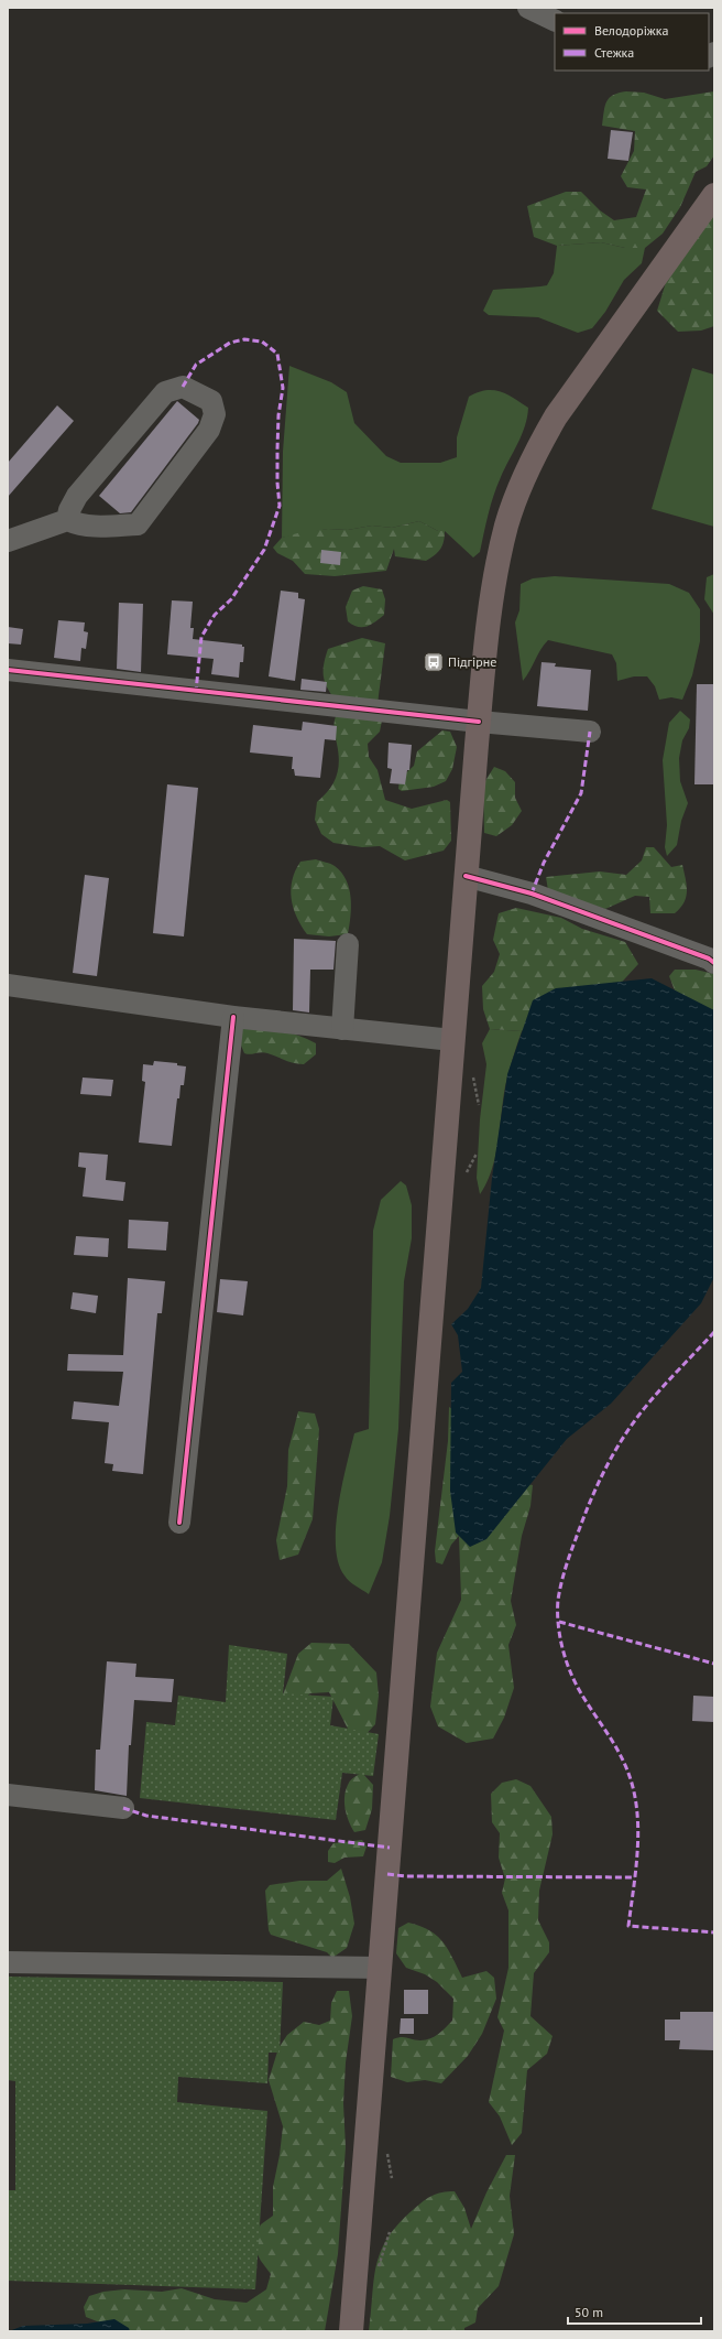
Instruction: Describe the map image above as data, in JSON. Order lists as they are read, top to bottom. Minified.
{"places":{"bus stop":["Підгірне"]},"legend":["Велодоріжка","Стежка"],"scale_bar":"50 m"}
